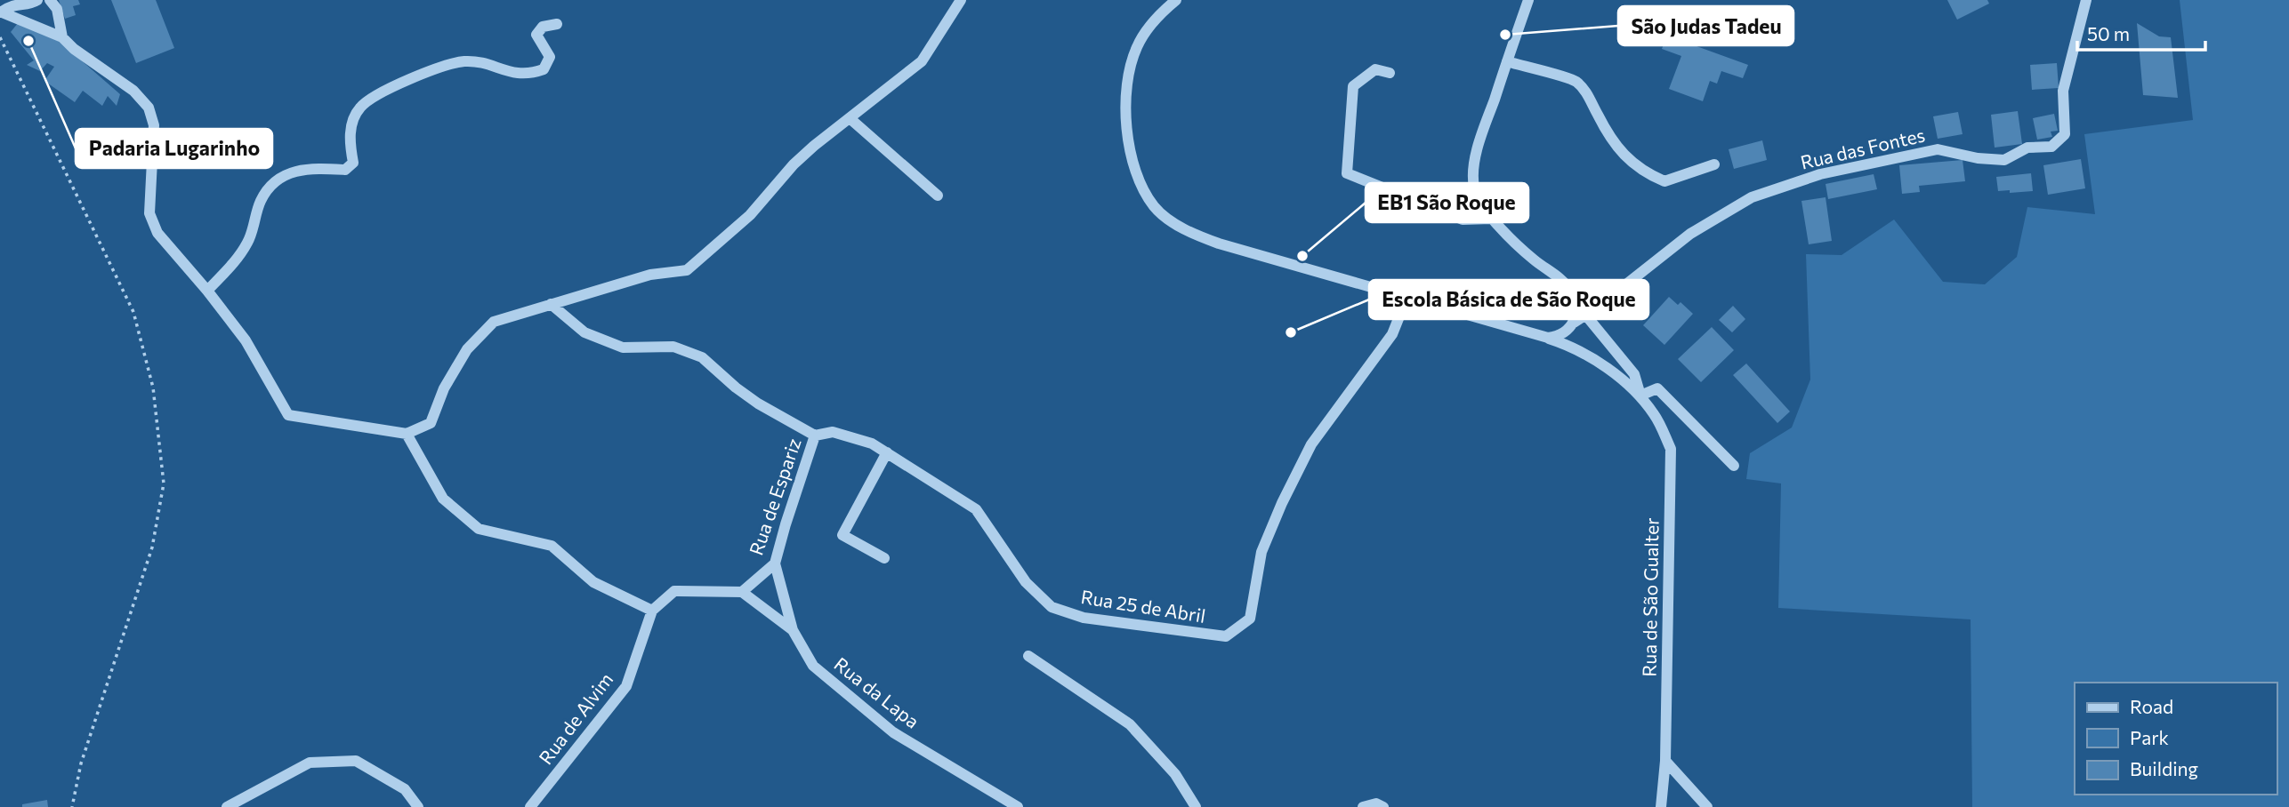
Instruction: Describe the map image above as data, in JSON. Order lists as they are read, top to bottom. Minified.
{"streets":{"street":["Rua das Fontes","Rua de Espariz","Rua de São Gualter","Rua 25 de Abril","Rua da Lapa","Rua de Alvim"]},"crossings":[["Rua de Espariz","Rua 25 de Abril"],["Rua de São Gualter","Rua 25 de Abril"]],"places":["São Judas Tadeu","Padaria Lugarinho","EB1 São Roque","Escola Básica de São Roque"],"legend":["Road","Park","Building"],"scale_bar":"50 m"}
